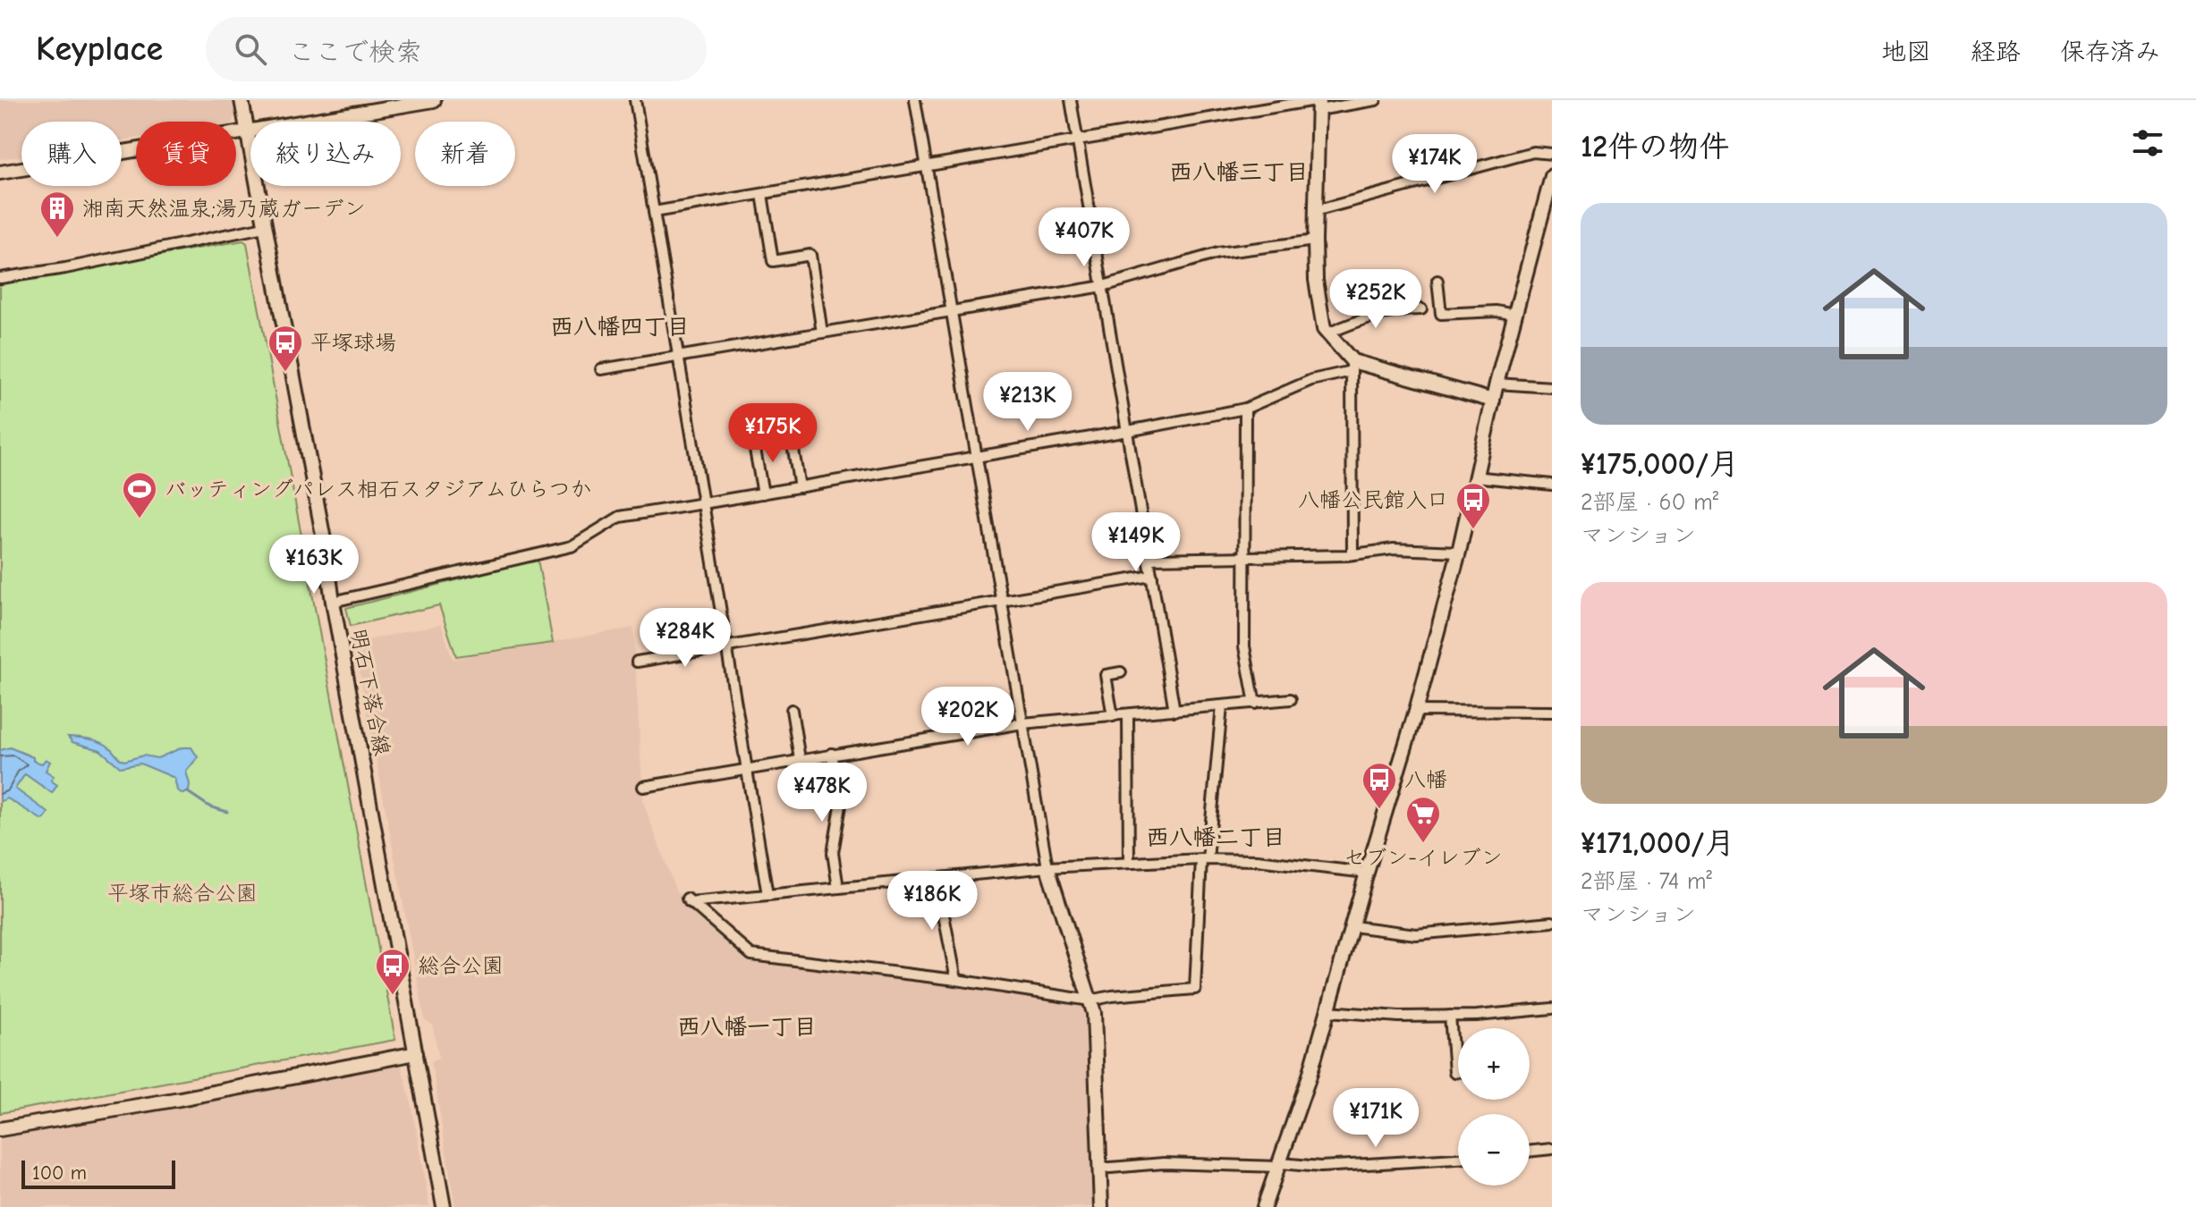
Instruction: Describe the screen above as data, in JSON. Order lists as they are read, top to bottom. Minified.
{"streets":{"street":["明石下落合線"]},"districts":["西八幡三丁目","西八幡四丁目","西八幡二丁目","西八幡一丁目"],"parks":["平塚市総合公園"],"places":{"building":["湘南天然温泉;湯乃蔵ガーデン"],"bus stop":["平塚球場","八幡公民館入口","八幡","総合公園"],"sports":["バッティングパレス相石スタジアムひらつか"],"supermarket":["セブン-イレブン"]},"scale_bar":"100 m","page":{"header":"Keyplace","search":"ここで検索","nav":["地図","経路","保存済み"],"heading":"12件の物件","chip":["購入","賃貸","絞り込み","新着"],"price":["¥174K","¥407K","¥252K","¥213K","¥175K","¥149K","¥163K","¥284K","¥202K","¥478K","¥186K","¥171K"],"list":[{"name":"¥175,000/月","note":"2部屋 · 60 m² · マンション"},{"name":"¥171,000/月","note":"2部屋 · 74 m² · マンション"}],"map_buttons":["+","−"],"scale":"100 m"}}
